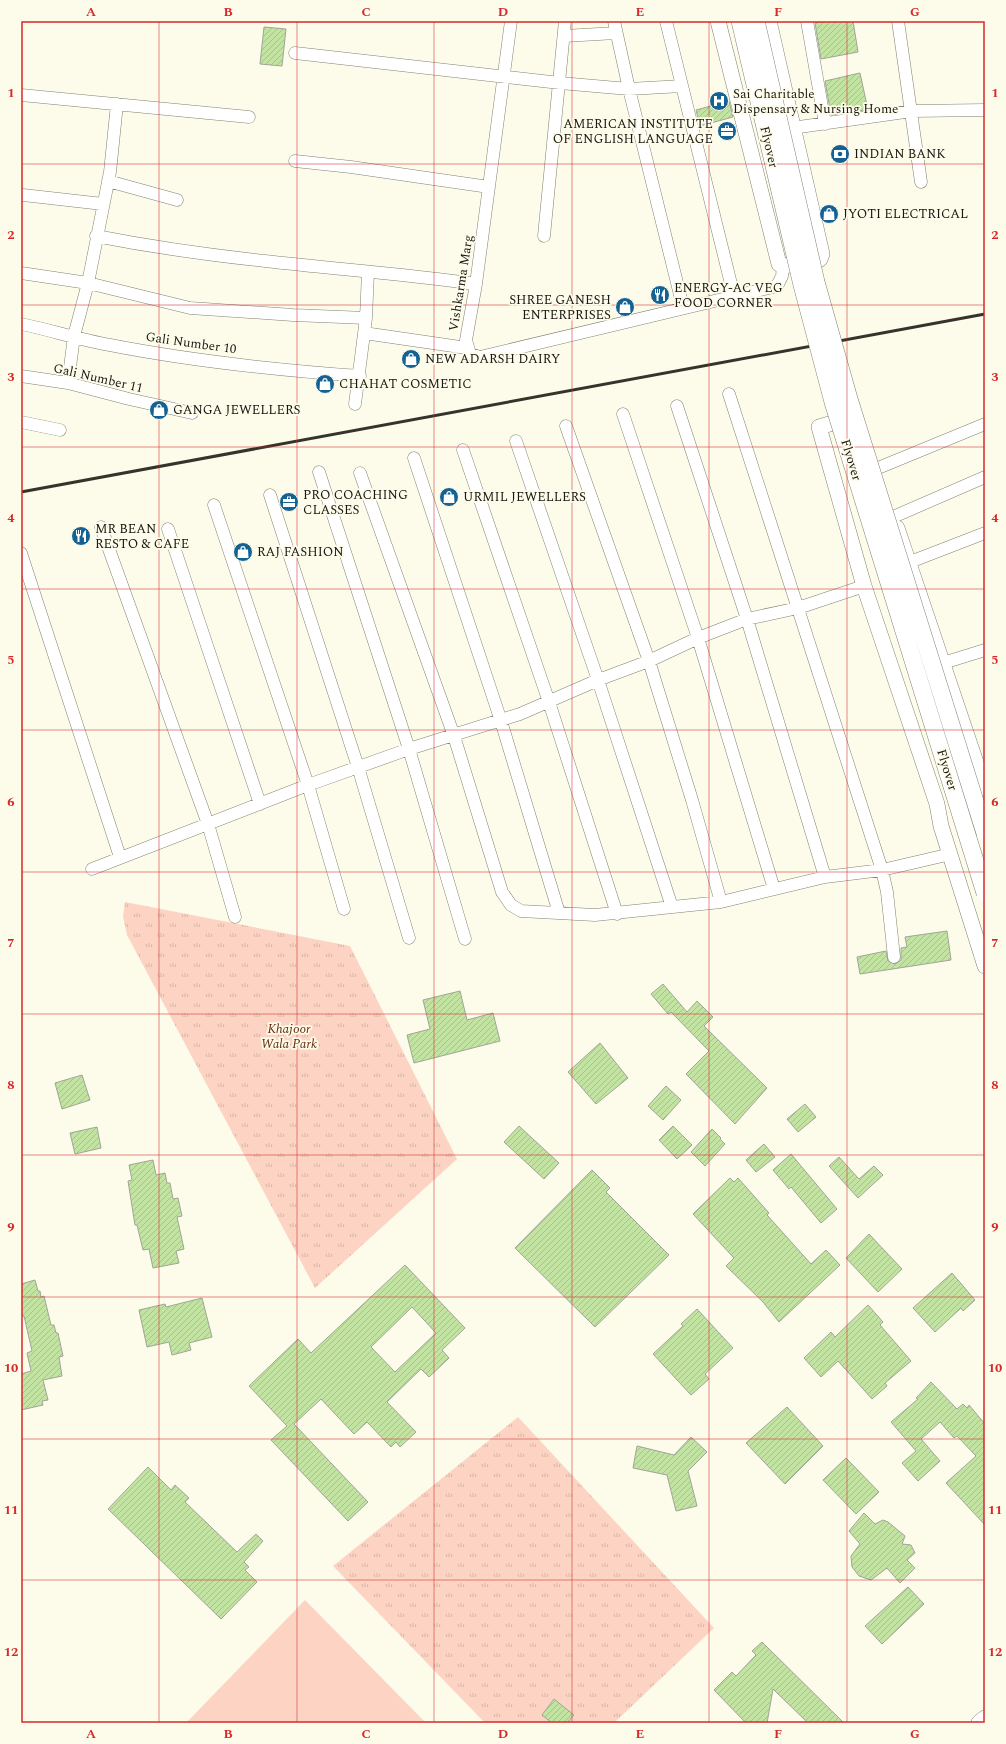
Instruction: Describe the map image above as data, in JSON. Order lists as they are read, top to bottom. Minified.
{"streets":{"main road":["Flyover"],"street":["Vishkarma Marg","Gali Number 10","Gali Number 11"]},"parks":["Khajoor Wala Park"],"places":{"hospital":["Sai Charitable Dispensary & Nursing Home"],"office":["AMERICAN INSTITUTE OF ENGLISH LANGUAGE","PRO COACHING CLASSES"],"bank":["INDIAN BANK"],"shop":["JYOTI ELECTRICAL","SHREE GANESH ENTERPRISES","NEW ADARSH DAIRY","CHAHAT COSMETIC","GANGA JEWELLERS","URMIL JEWELLERS","RAJ FASHION"],"restaurant":["ENERGY-AC VEG FOOD CORNER","MR BEAN RESTO & CAFE"]},"grid":{"columns":["A","B","C","D","E","F","G"],"rows":["1","2","3","4","5","6","7","8","9","10","11","12"]}}
